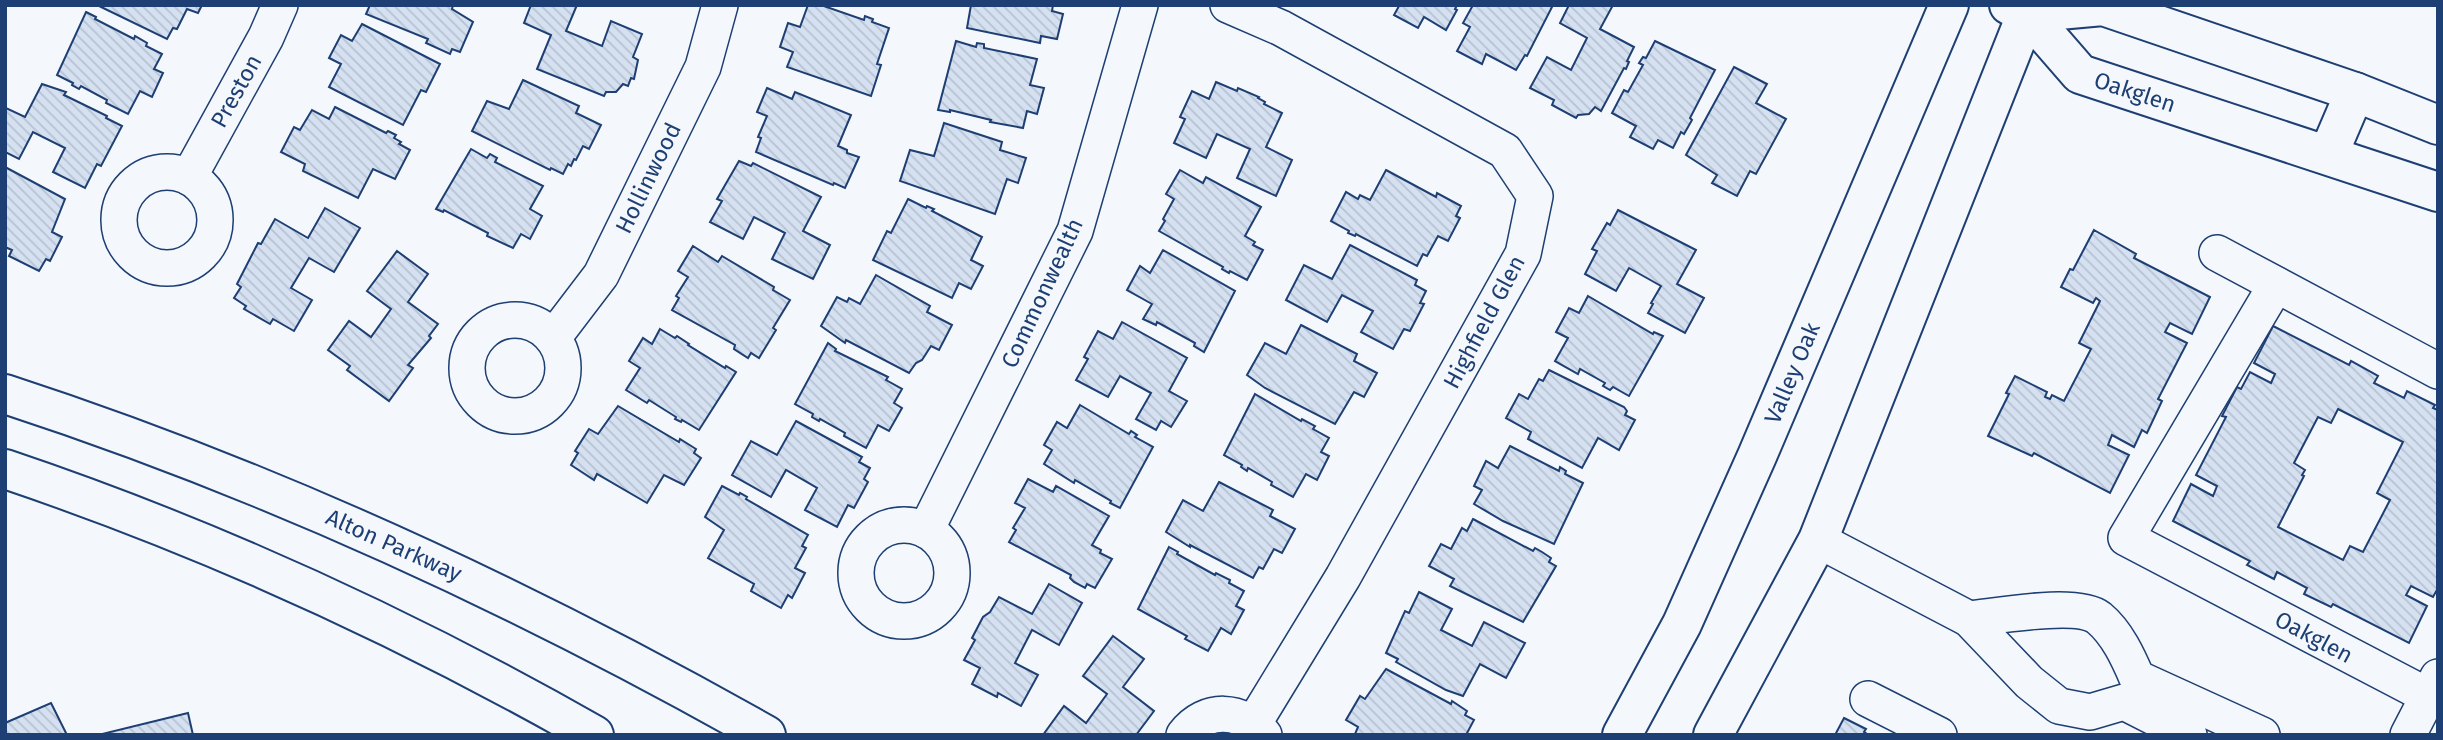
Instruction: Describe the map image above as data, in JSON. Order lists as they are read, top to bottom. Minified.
{"streets":{"street":["Preston","Oakglen","Hollinwood","Commonwealth","Highfield Glen","Valley Oak","Alton Parkway"]}}
